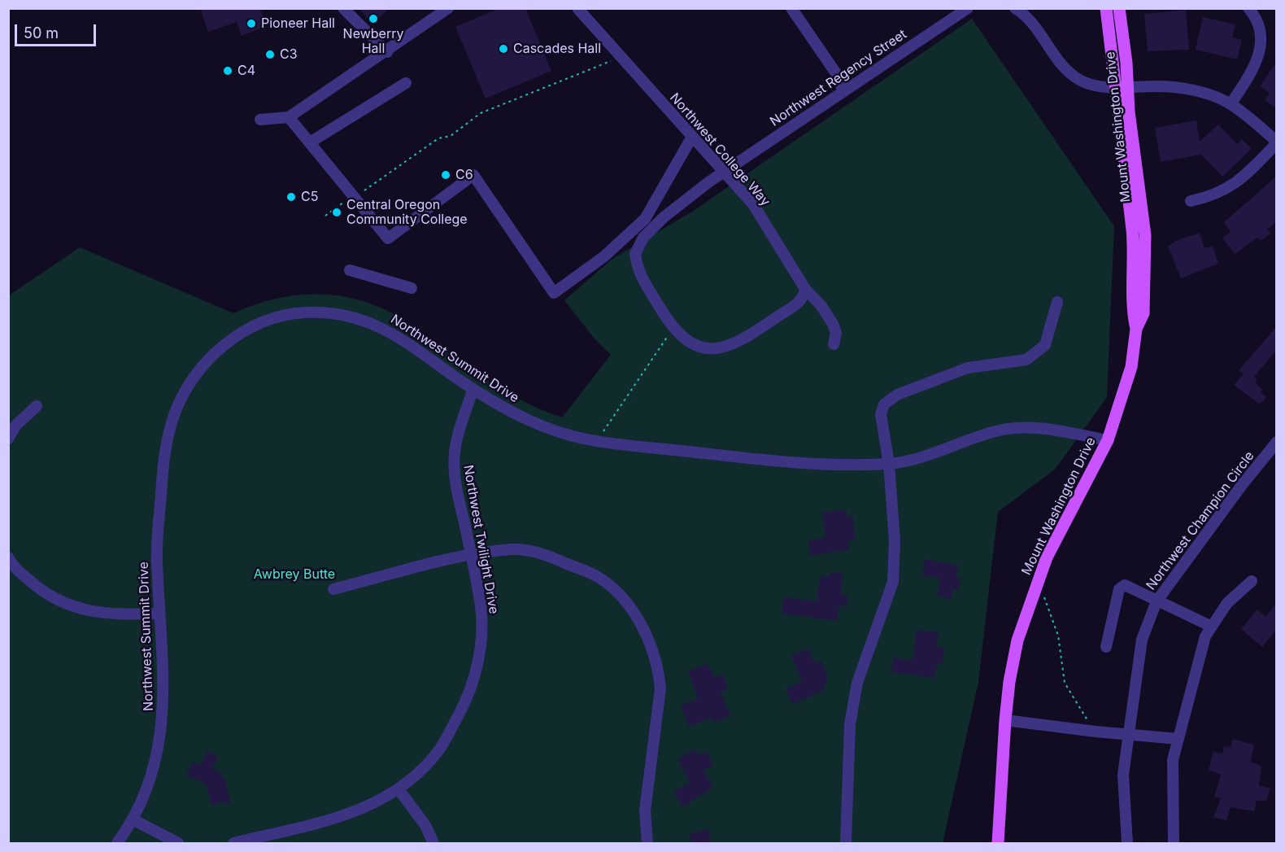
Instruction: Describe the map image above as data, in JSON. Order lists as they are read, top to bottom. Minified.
{"streets":{"main road":["Mount Washington Drive"],"street":["Northwest Regency Street","Northwest College Way","Northwest Summit Drive","Northwest Champion Circle","Northwest Twilight Drive"]},"crossings":[["Northwest Regency Street","Northwest College Way"],["Mount Washington Drive","Northwest Summit Drive"],["Northwest Summit Drive","Northwest Twilight Drive"]],"parks":["Awbrey Butte"],"places":["Newberry Hall","Pioneer Hall","Cascades Hall","C3","C4","C6","C5","Central Oregon Community College"],"scale_bar":"50 m"}
